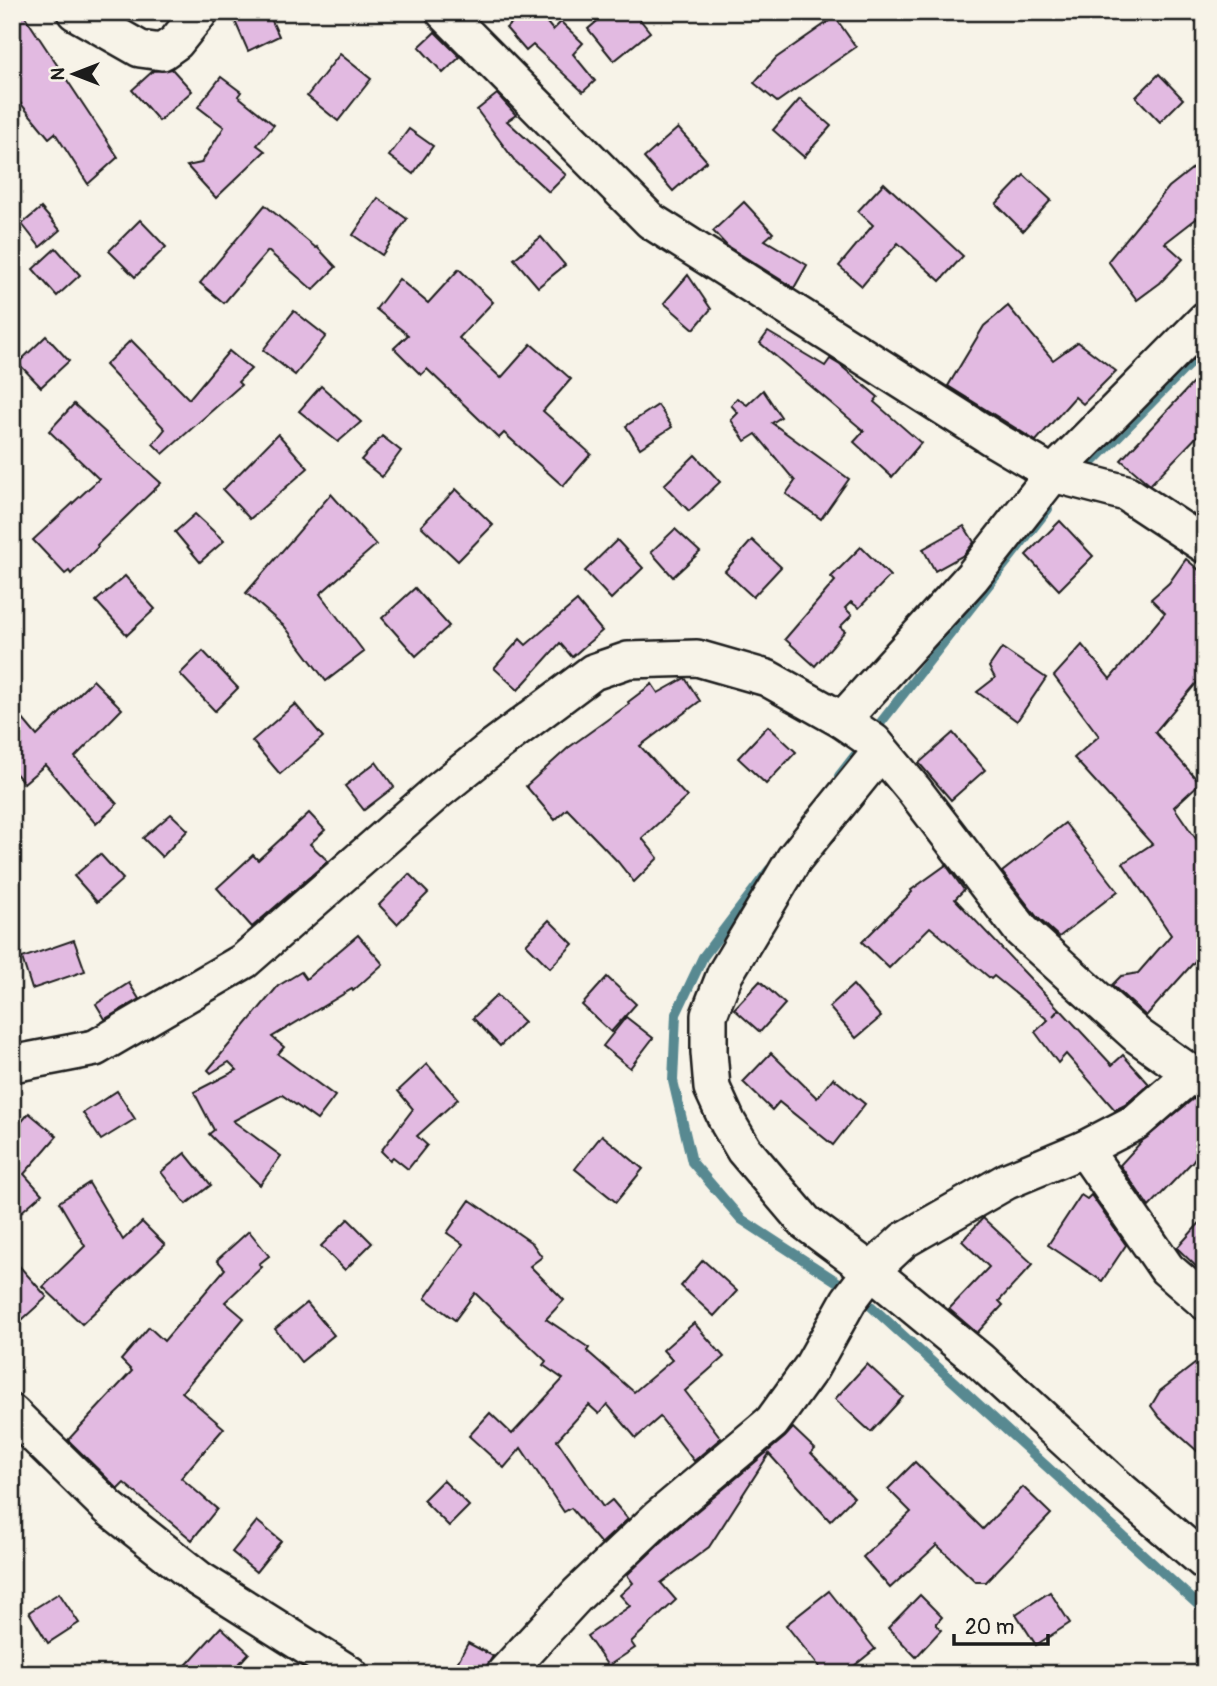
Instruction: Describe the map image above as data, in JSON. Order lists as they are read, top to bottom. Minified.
{"scale_bar":"20 m","north":"left"}
